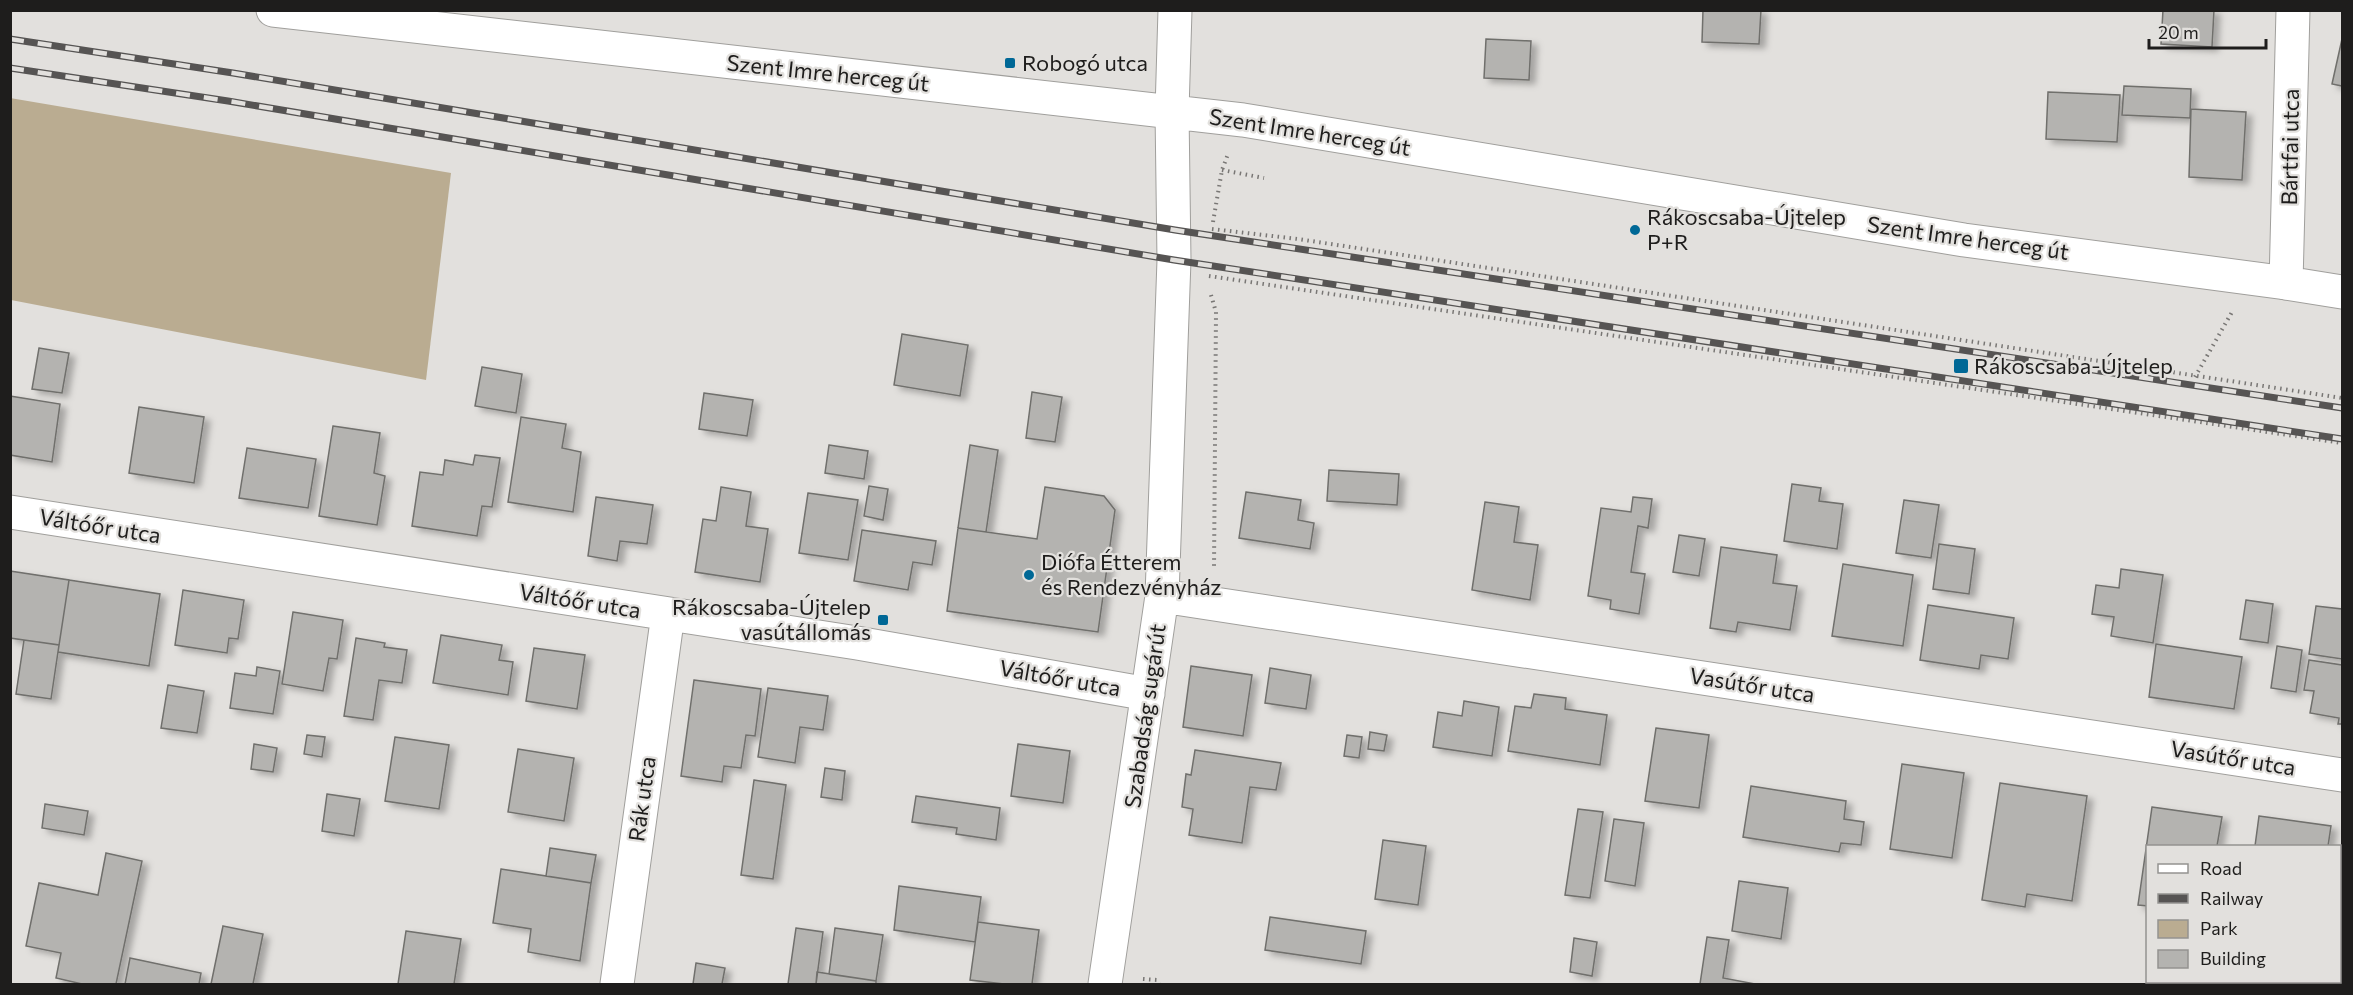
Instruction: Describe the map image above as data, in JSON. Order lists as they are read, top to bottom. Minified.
{"streets":{"street":["Szent Imre herceg út","Bártfai utca","Váltóőr utca","Vasútőr utca","Szabadság sugárút","Rák utca"]},"crossings":[["Szent Imre herceg út","Bártfai utca"],["Szent Imre herceg út","Szabadság sugárút"],["Váltóőr utca","Szabadság sugárút"],["Váltóőr utca","Rák utca"],["Vasútőr utca","Szabadság sugárút"]],"places":{"transit":["Robogó utca","Rákoscsaba-Újtelep","Rákoscsaba-Újtelep vasútállomás"],"other":["Rákoscsaba-Újtelep P+R","Diófa Étterem és Rendezvényház"]},"legend":["Road","Railway","Park","Building"],"scale_bar":"20 m"}
